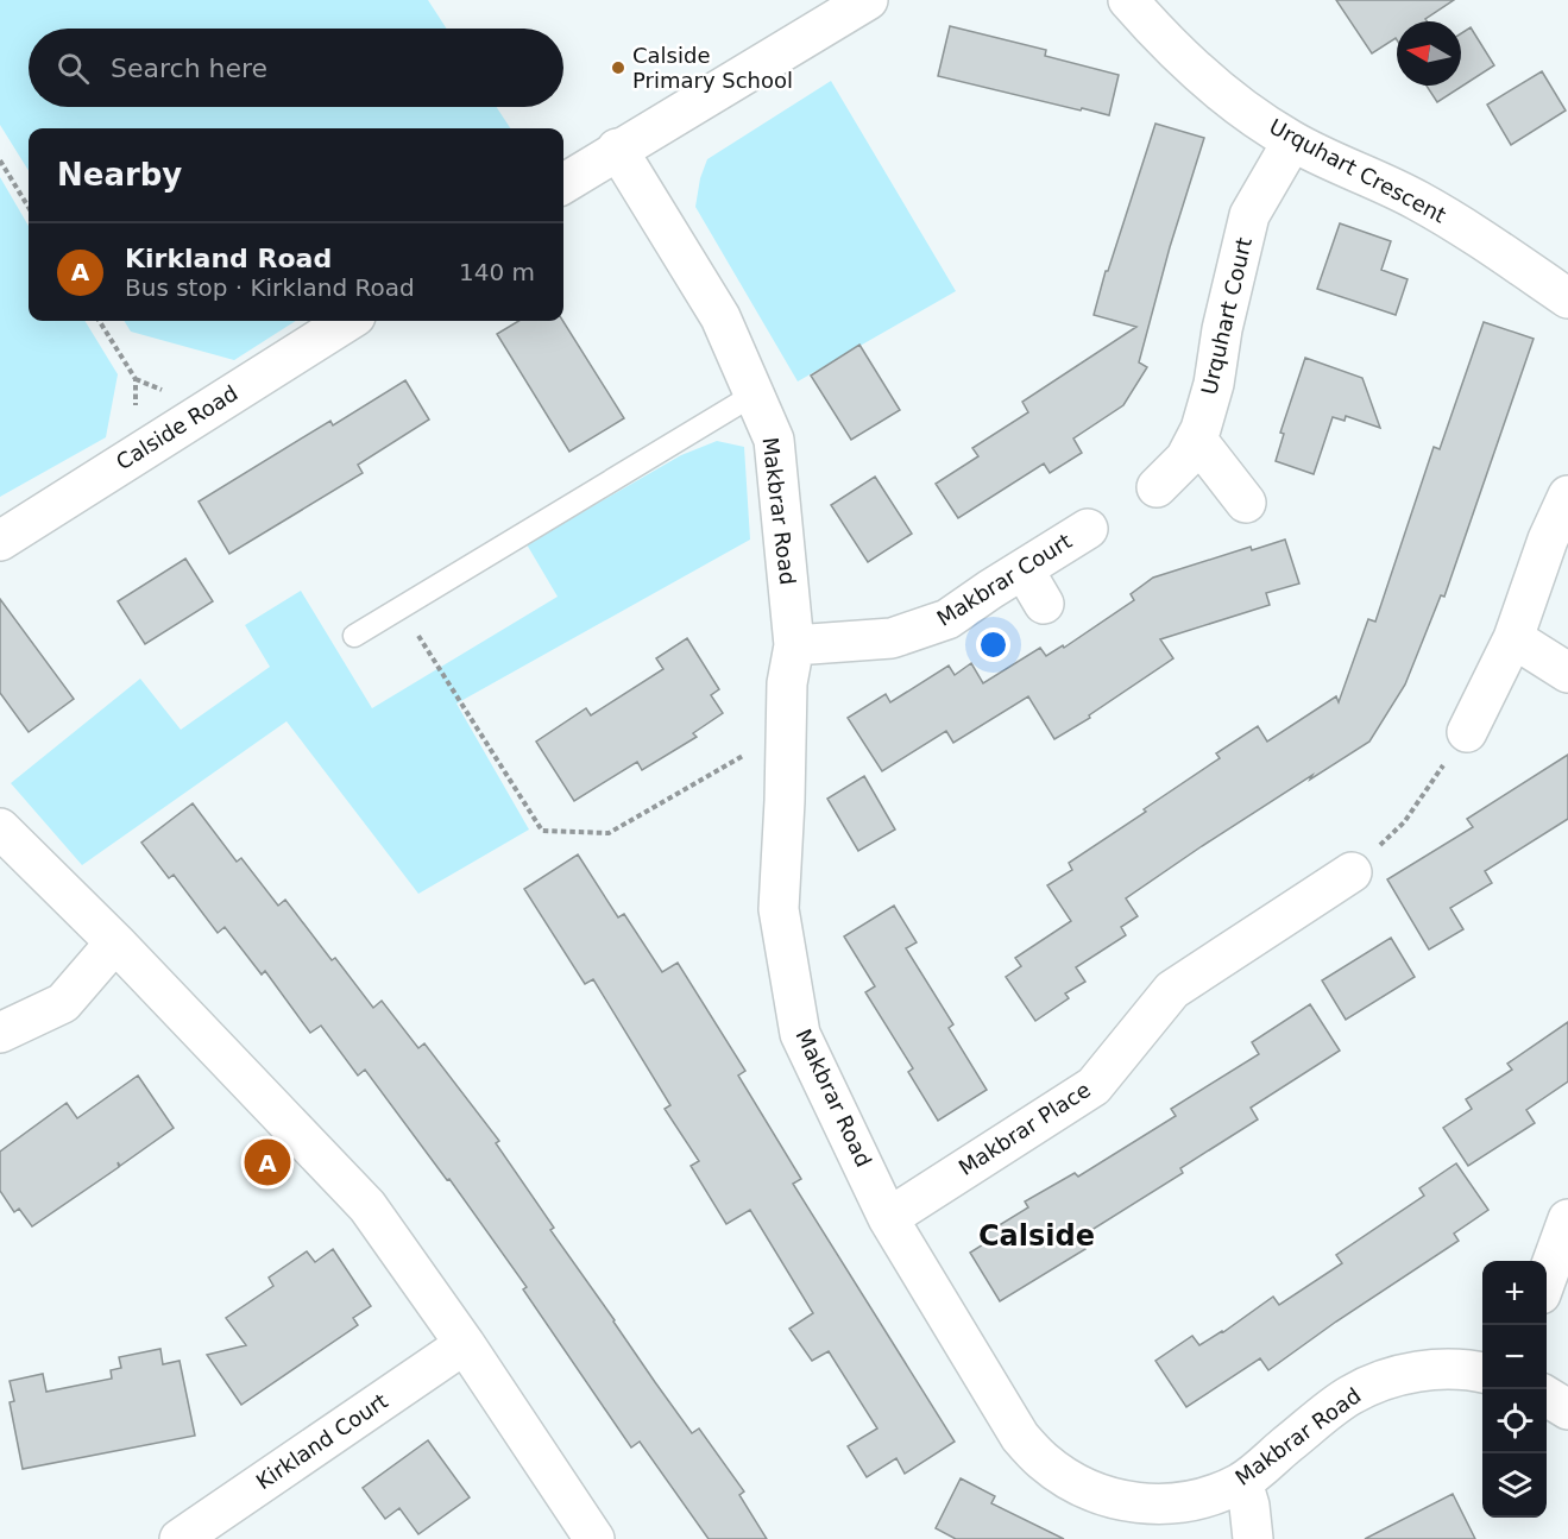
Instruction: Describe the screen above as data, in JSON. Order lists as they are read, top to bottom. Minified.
{"streets":{"street":["Urquhart Crescent","Urquhart Court","Calside Road","Makbrar Road","Makbrar Court","Makbrar Place","Kirkland Court"]},"crossings":[["Urquhart Crescent","Urquhart Court"],["Makbrar Road","Makbrar Court"],["Makbrar Road","Makbrar Place"]],"districts":["Calside"],"places":["Calside Primary School"],"north":"left","page":{"search":"Search here","heading":"Nearby","list":[{"mark":"A","name":"Kirkland Road","note":"Bus stop · Kirkland Road","value":"140 m"}],"pins":"A","map_buttons":["+","−"]}}
